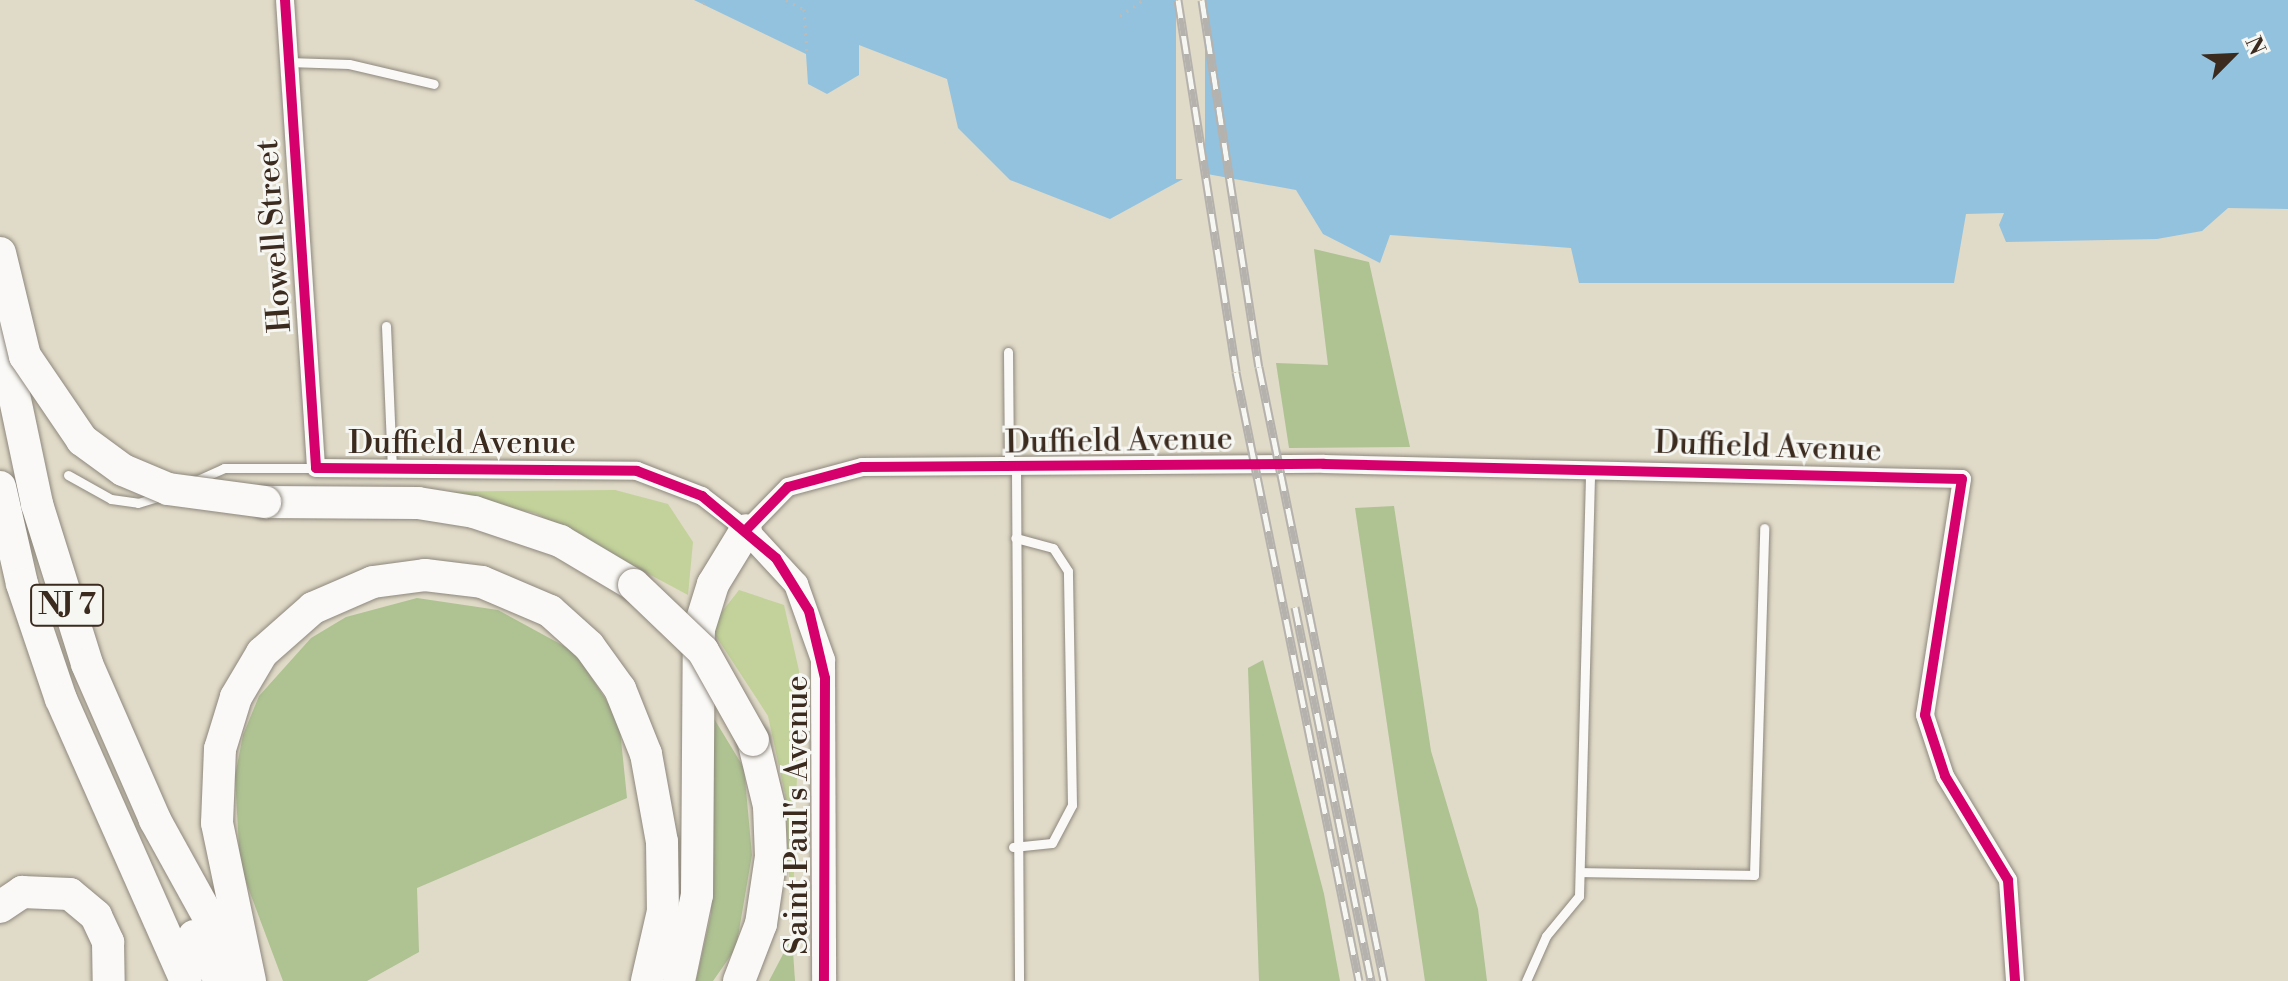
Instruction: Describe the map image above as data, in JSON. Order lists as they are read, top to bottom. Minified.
{"streets":{"highway":["NJ 7"],"street":["Howell Street","Duffield Avenue","Saint Paul's Avenue"]},"crossings":[["Howell Street","Duffield Avenue"],["Duffield Avenue","Saint Paul's Avenue"]],"north":"top right"}
